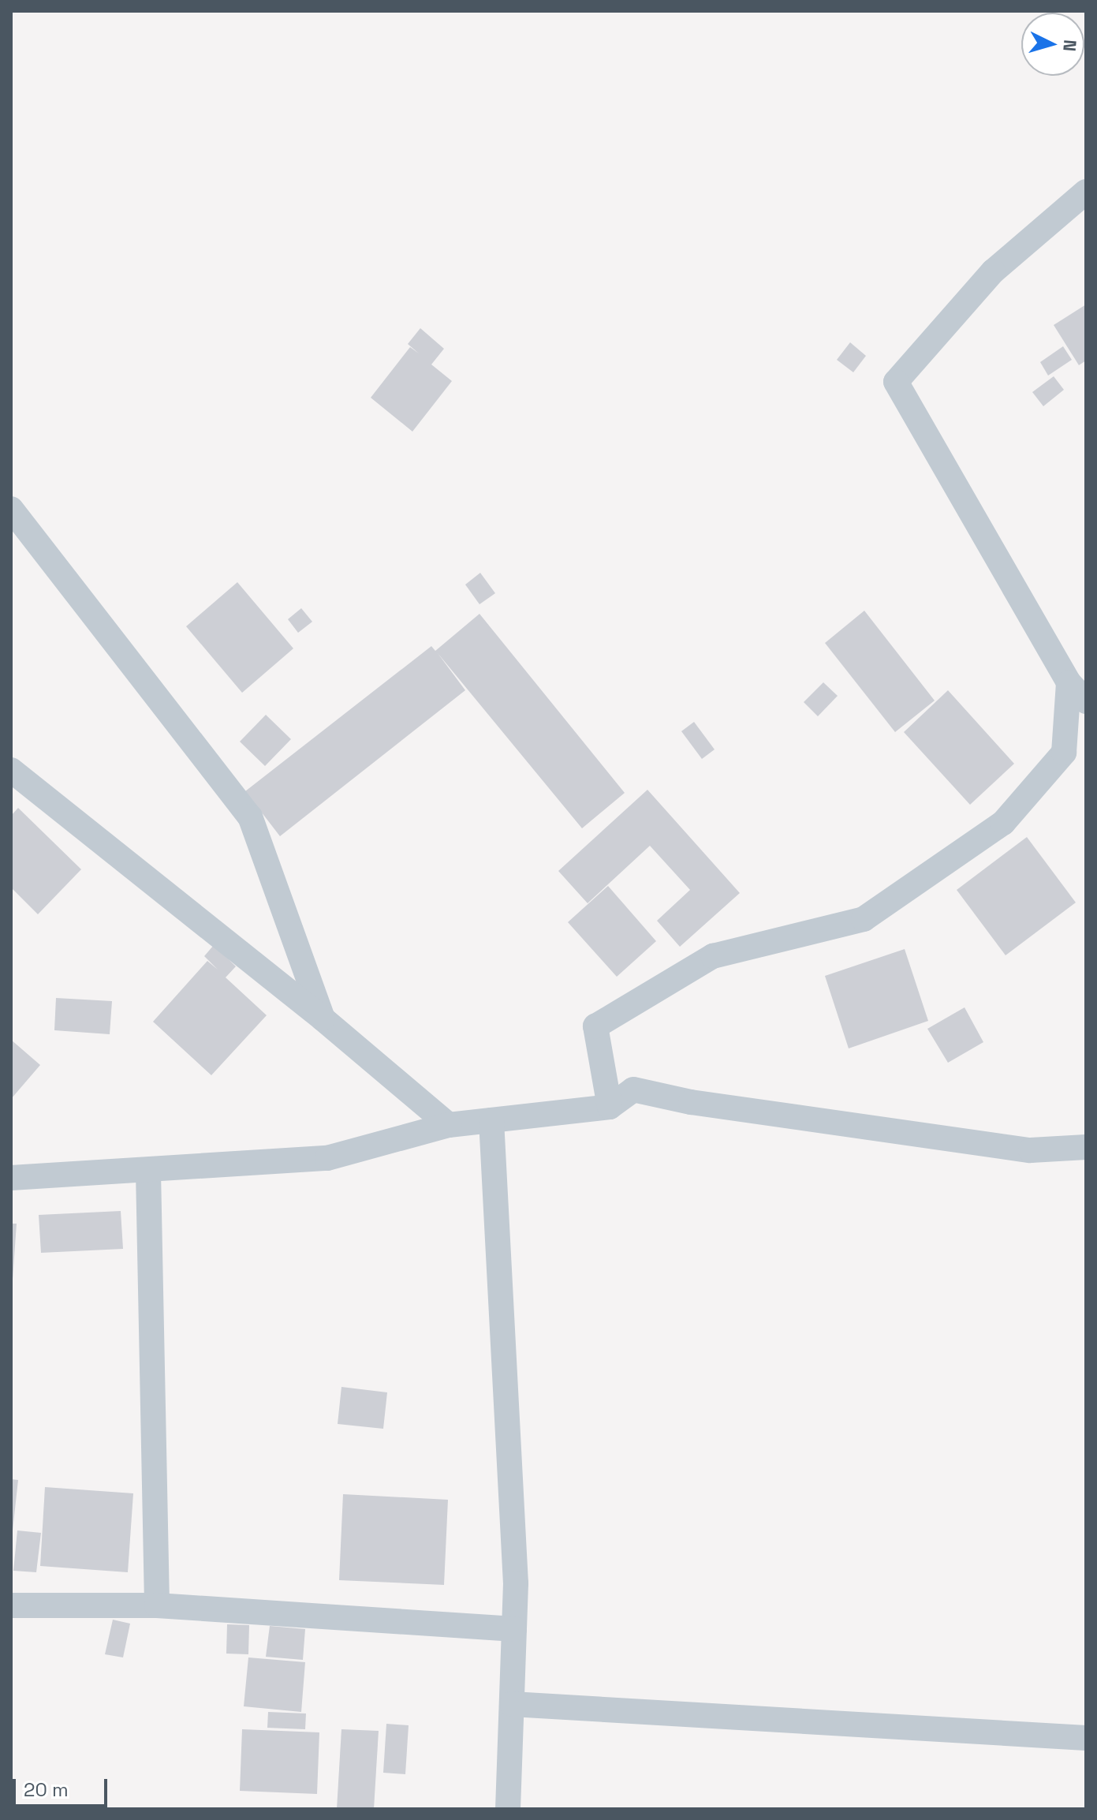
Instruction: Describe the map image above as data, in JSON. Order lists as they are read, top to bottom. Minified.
{"scale_bar":"20 m","north":"right"}
